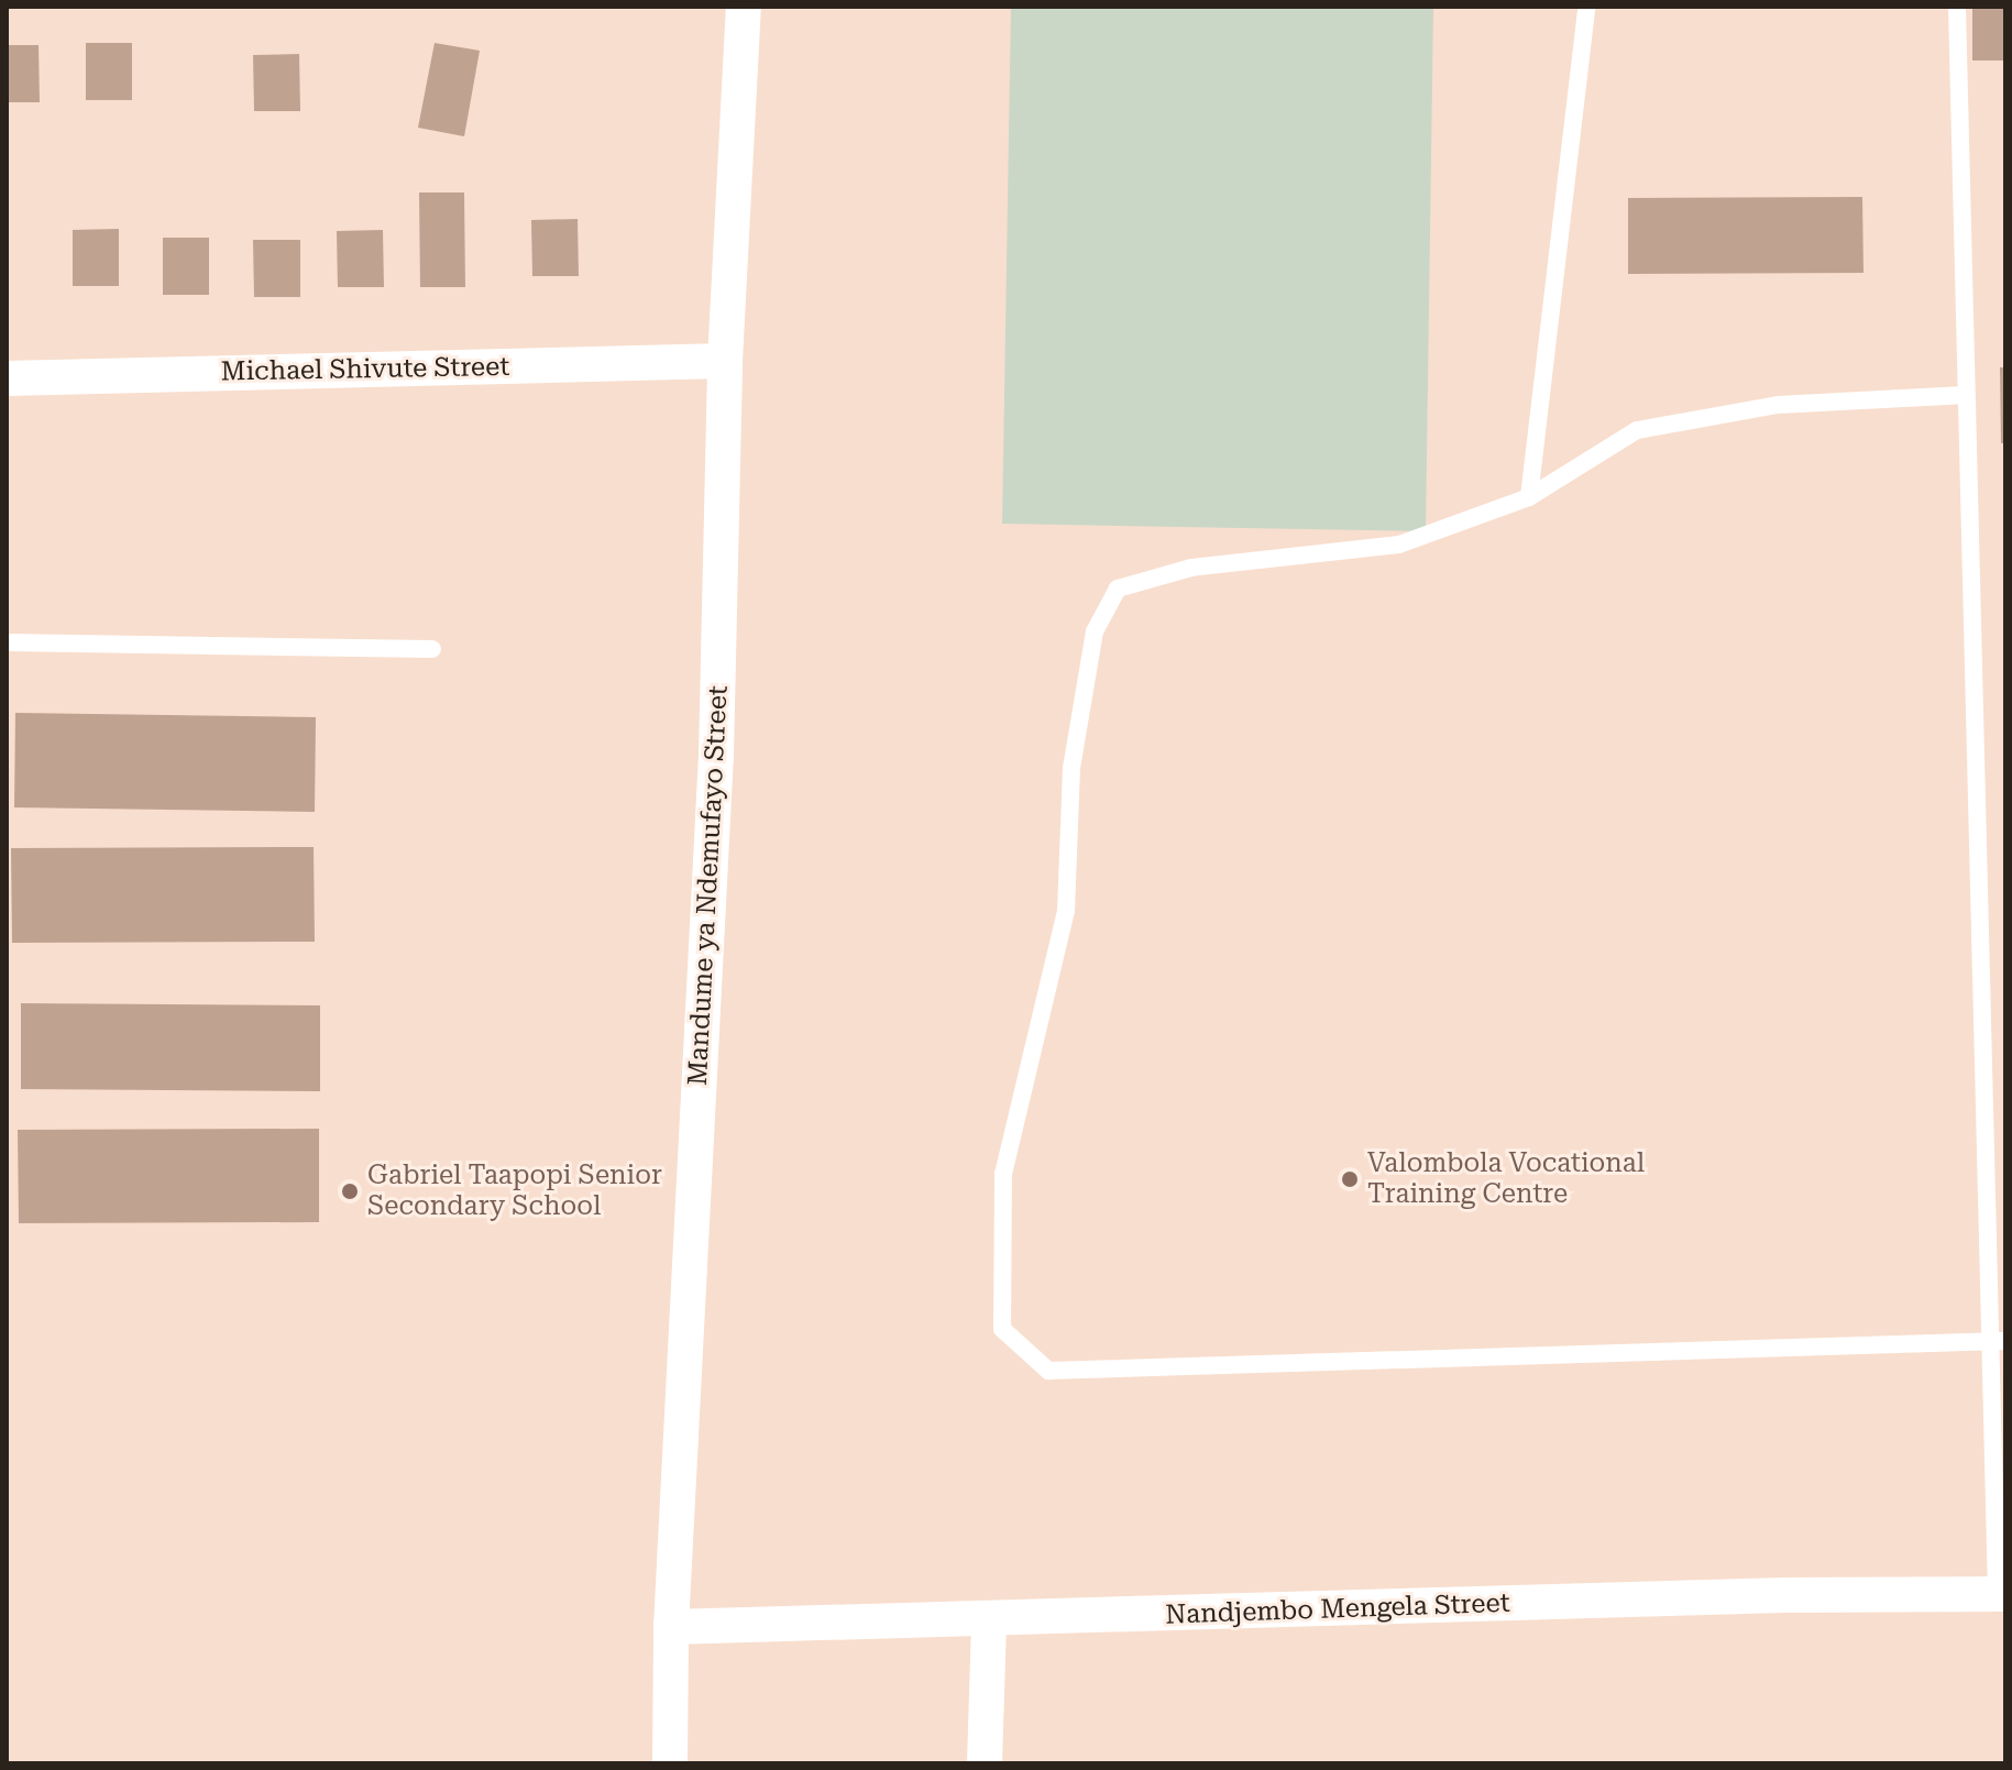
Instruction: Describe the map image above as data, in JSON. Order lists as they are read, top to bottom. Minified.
{"streets":{"street":["Michael Shivute Street","Mandume ya Ndemufayo Street","Nandjembo Mengela Street"]},"crossings":[["Michael Shivute Street","Mandume ya Ndemufayo Street"],["Mandume ya Ndemufayo Street","Nandjembo Mengela Street"]],"places":["Valombola Vocational Training Centre","Gabriel Taapopi Senior Secondary School"]}
